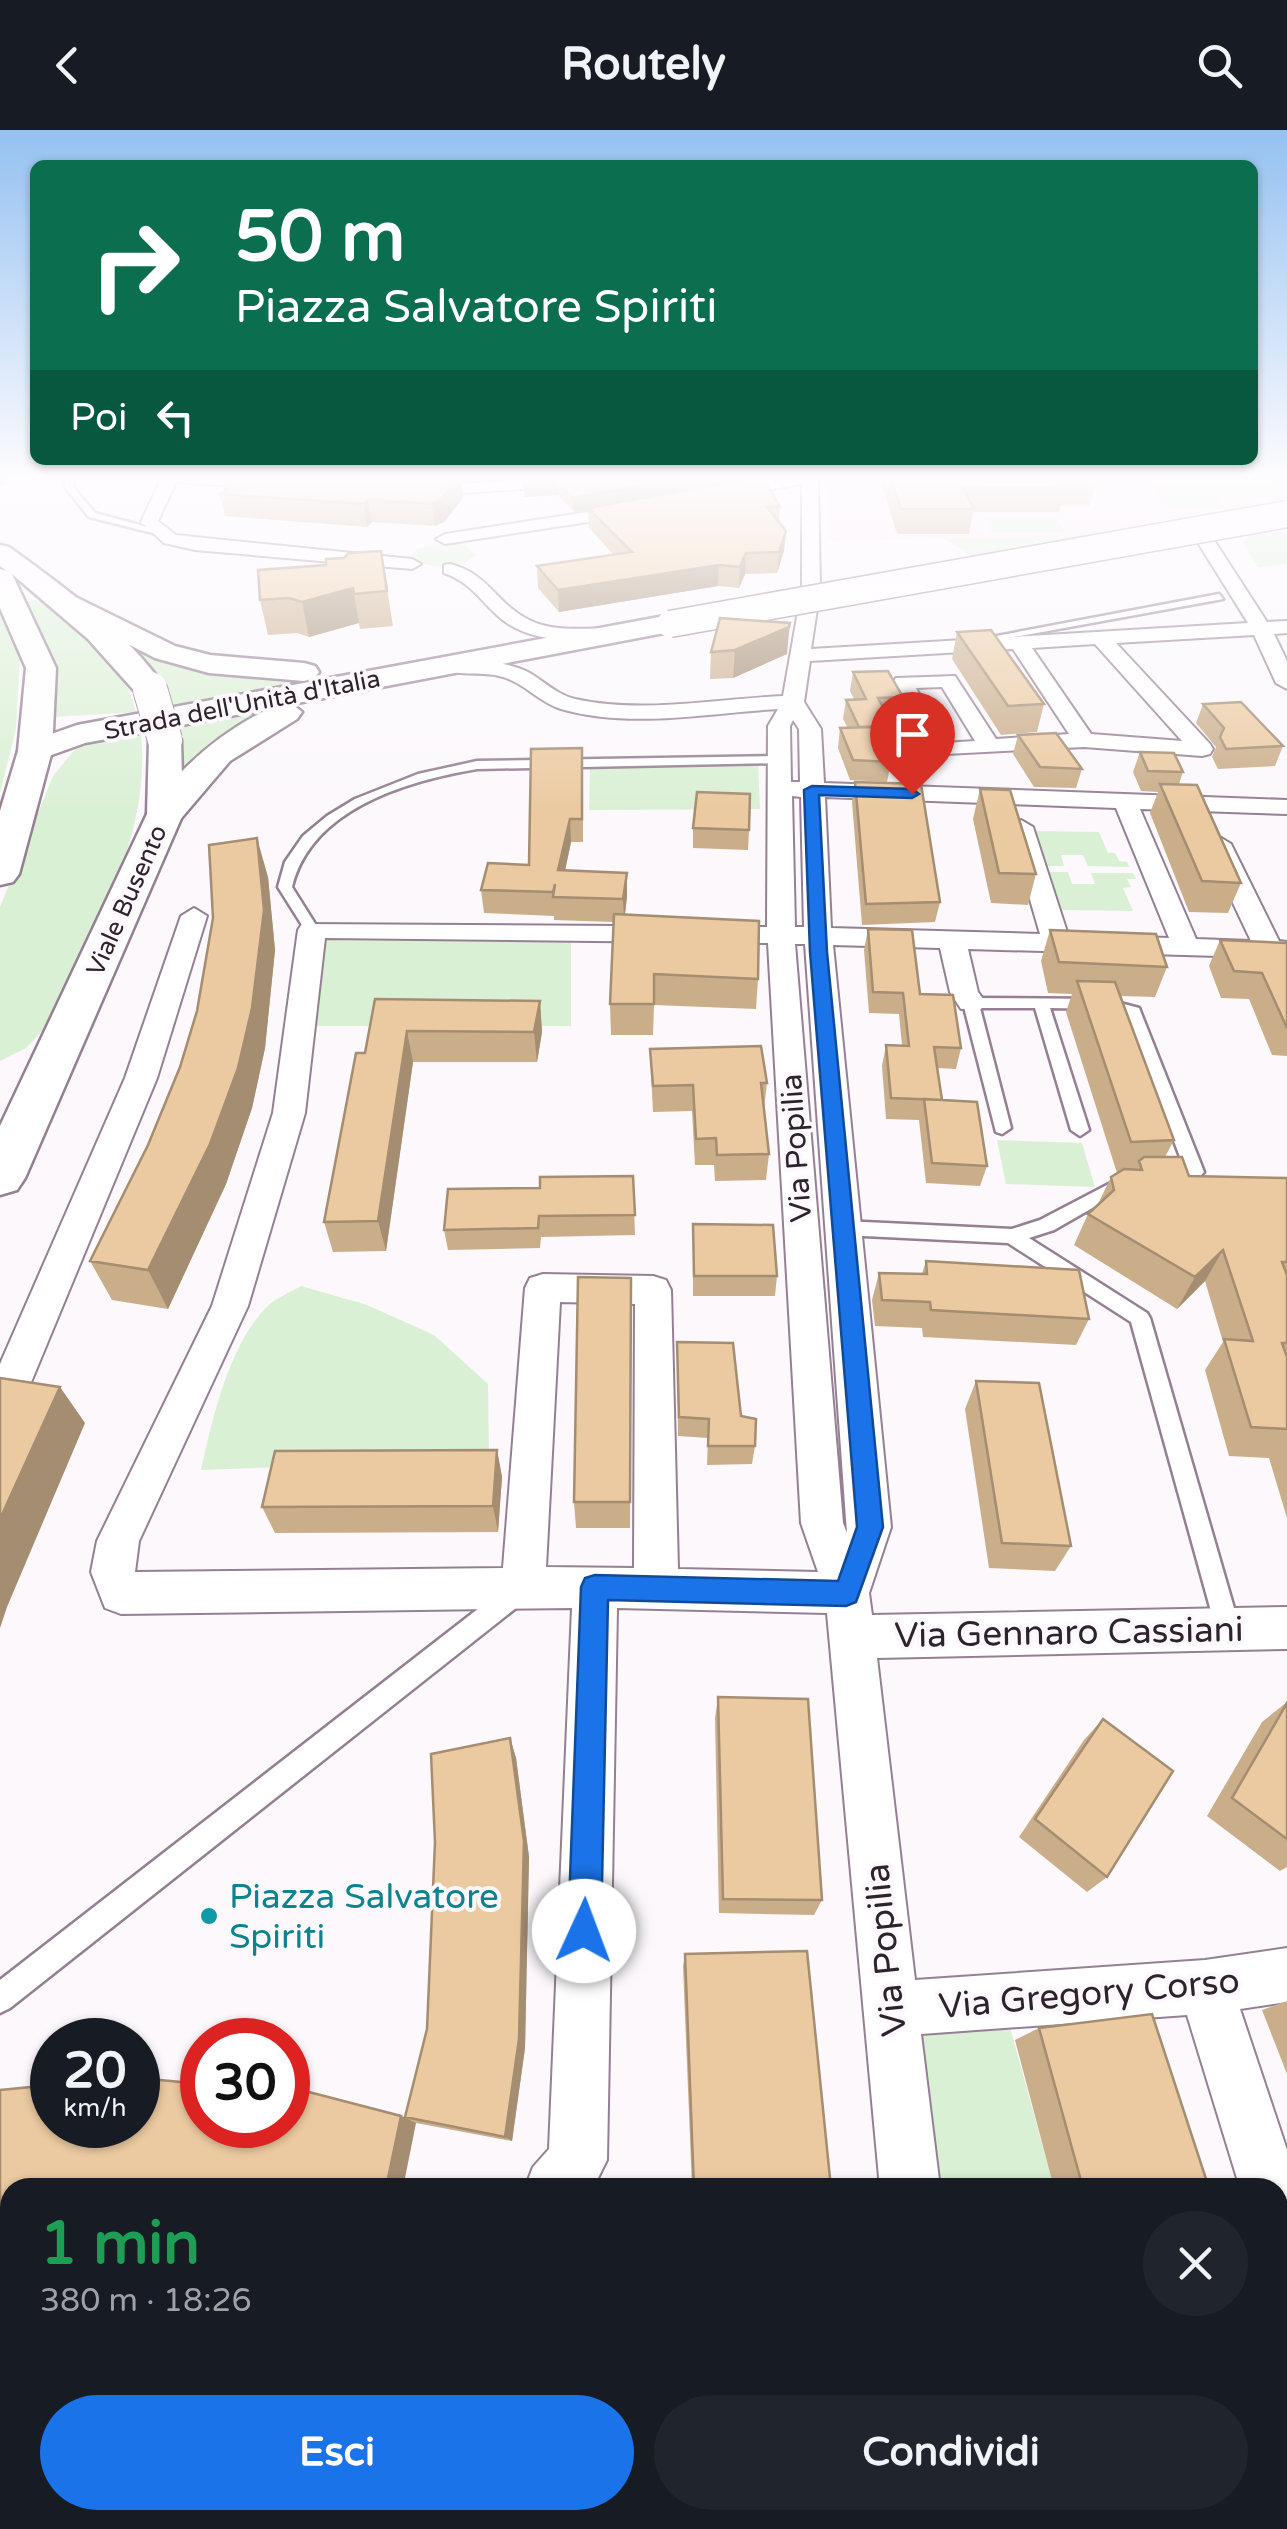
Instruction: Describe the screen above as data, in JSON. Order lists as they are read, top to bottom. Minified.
{"streets":{"main road":["Strada dell'Unità d'Italia","Viale Busento"],"street":["Via Popilia","Via Gennaro Cassiani","Via Gregory Corso"]},"crossings":[["Via Popilia","Via Gennaro Cassiani"],["Via Popilia","Via Gregory Corso"]],"places":["Piazza Salvatore Spiriti"],"page":{"header":"Routely","turn":["50 m","Piazza Salvatore Spiriti"],"then":"Poi","speed":"20 km/h","limit":"30","heading":["1 min","380 m · 18:26"],"buttons":["Esci","Condividi"]}}
